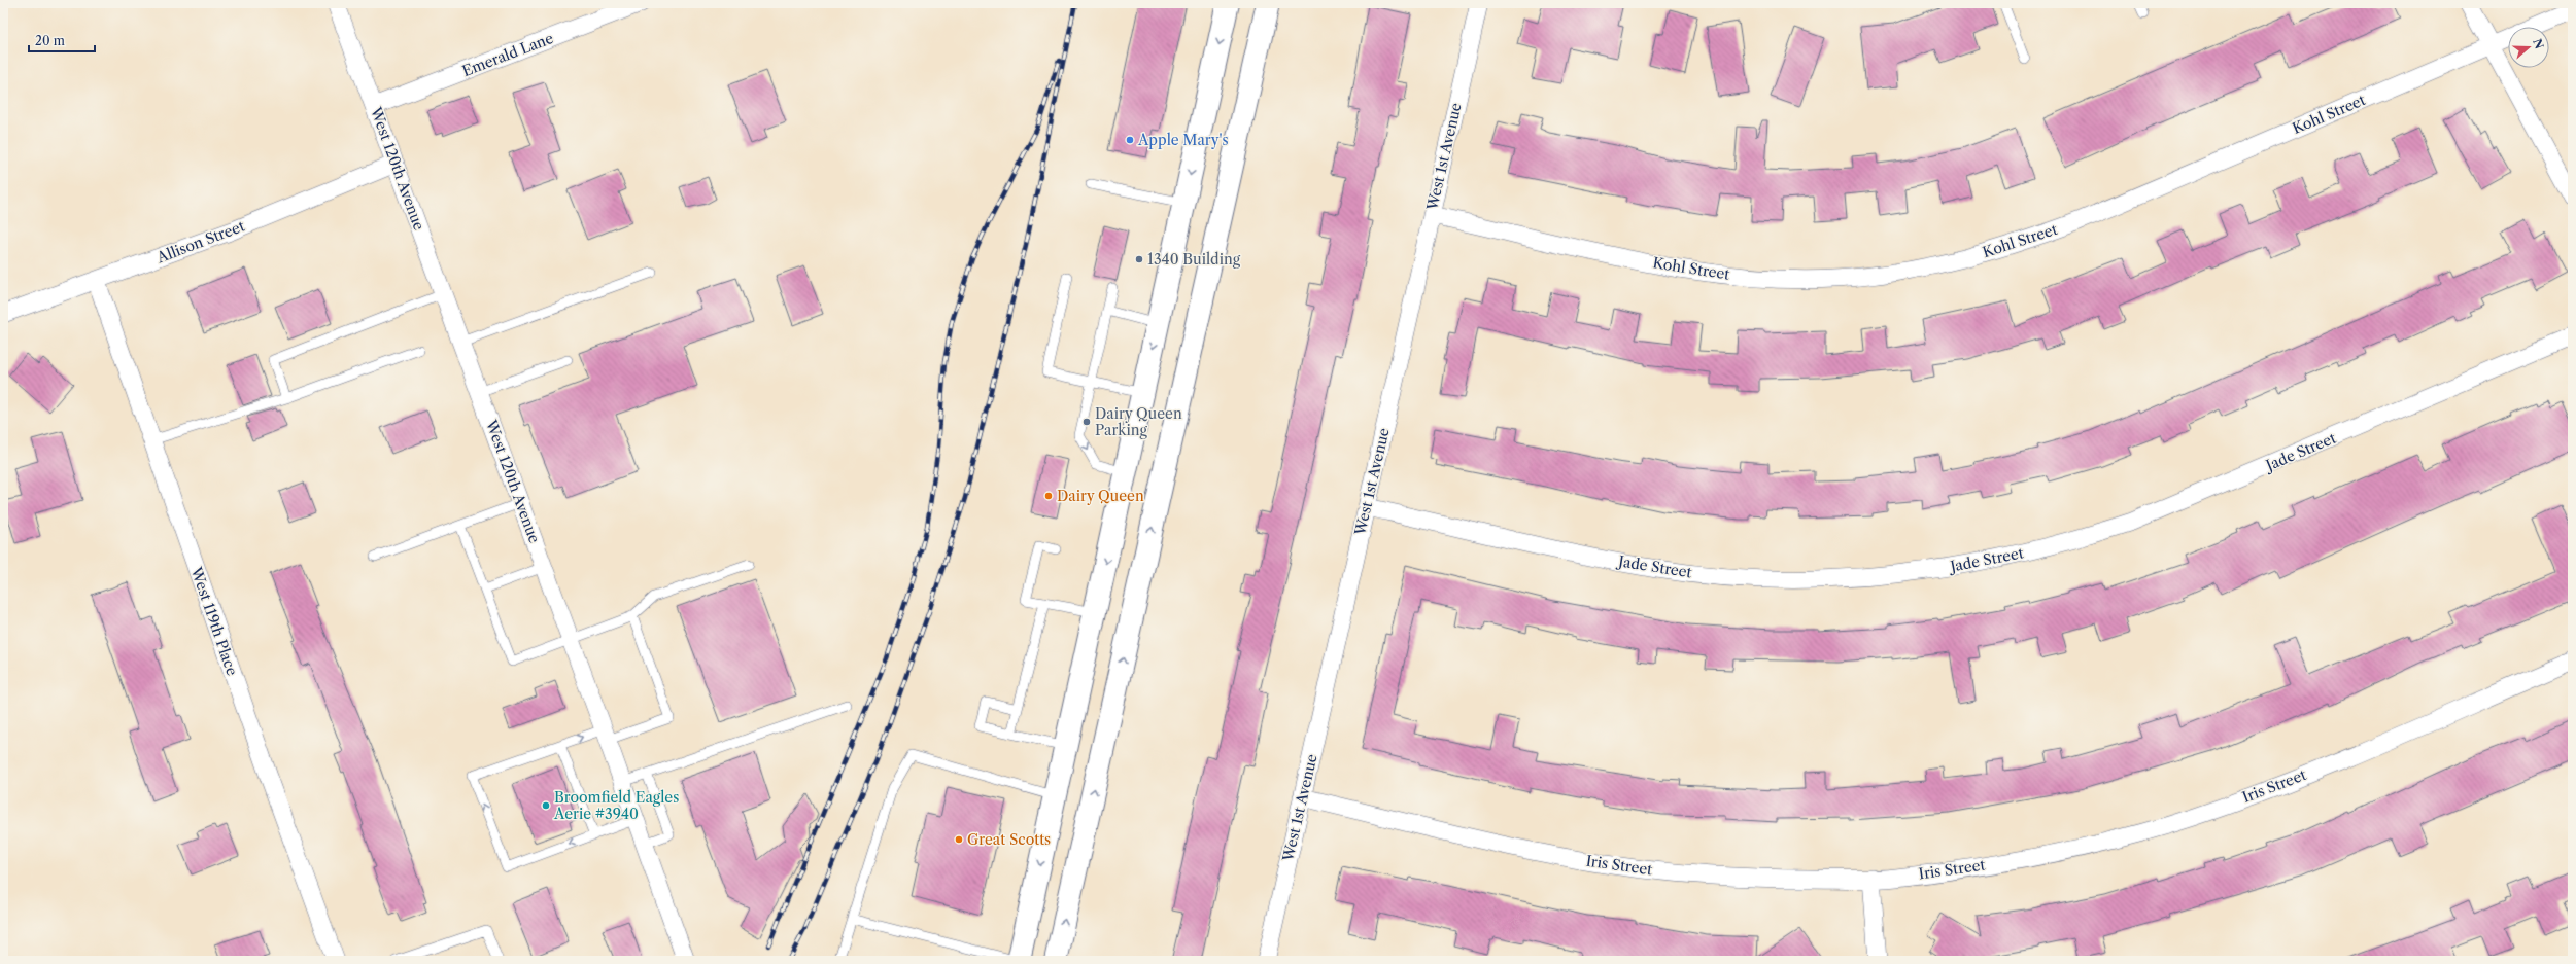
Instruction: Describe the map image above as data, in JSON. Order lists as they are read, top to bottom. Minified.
{"streets":{"street":["Emerald Lane","Kohl Street","West 1st Avenue","West 120th Avenue","Allison Street","Jade Street","West 119th Place","Iris Street"]},"crossings":[["Emerald Lane","West 120th Avenue"],["Kohl Street","West 1st Avenue"],["West 1st Avenue","Jade Street"],["West 1st Avenue","Iris Street"],["West 120th Avenue","Allison Street"],["Allison Street","West 119th Place"]],"places":["Apple Mary's","1340 Building","Dairy Queen Parking","Dairy Queen","Broomfield Eagles Aerie #3940","Great Scotts"],"scale_bar":"20 m","north":"right"}
